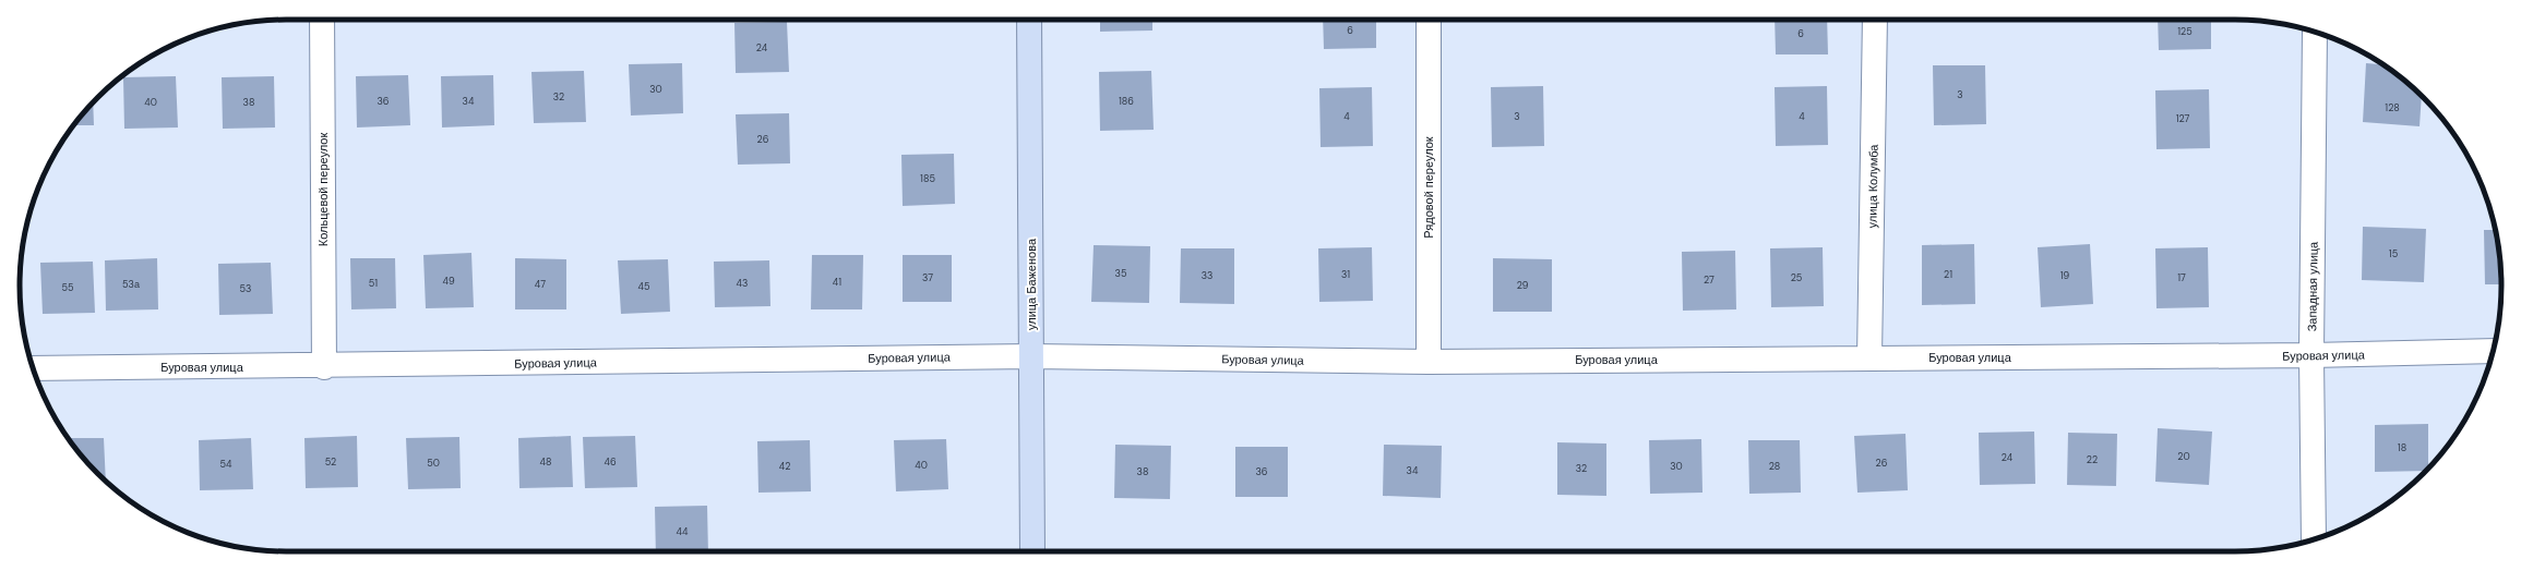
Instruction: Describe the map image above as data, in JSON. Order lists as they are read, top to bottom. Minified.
{"streets":{"main road":["улица Баженова"],"street":["улица Колумба","Рядовой переулок","Кольцевой переулок","Западная улица","Буровая улица"]},"crossings":[["улица Колумба","Буровая улица"],["Рядовой переулок","Буровая улица"],["Кольцевой переулок","Буровая улица"],["улица Баженова","Буровая улица"],["Западная улица","Буровая улица"]],"house_numbers":["6","125","6","24","30","3","32","36","34","186","40","38","128","4","3","4","127","26","185","15","35","31","21","33","19","37","25","17","27","49","41","51","43","53а","47","29","45","55","53","18","20","24","22","52","48","46","50","26","54","40","42","30","28","32","34","38","36","44"]}
